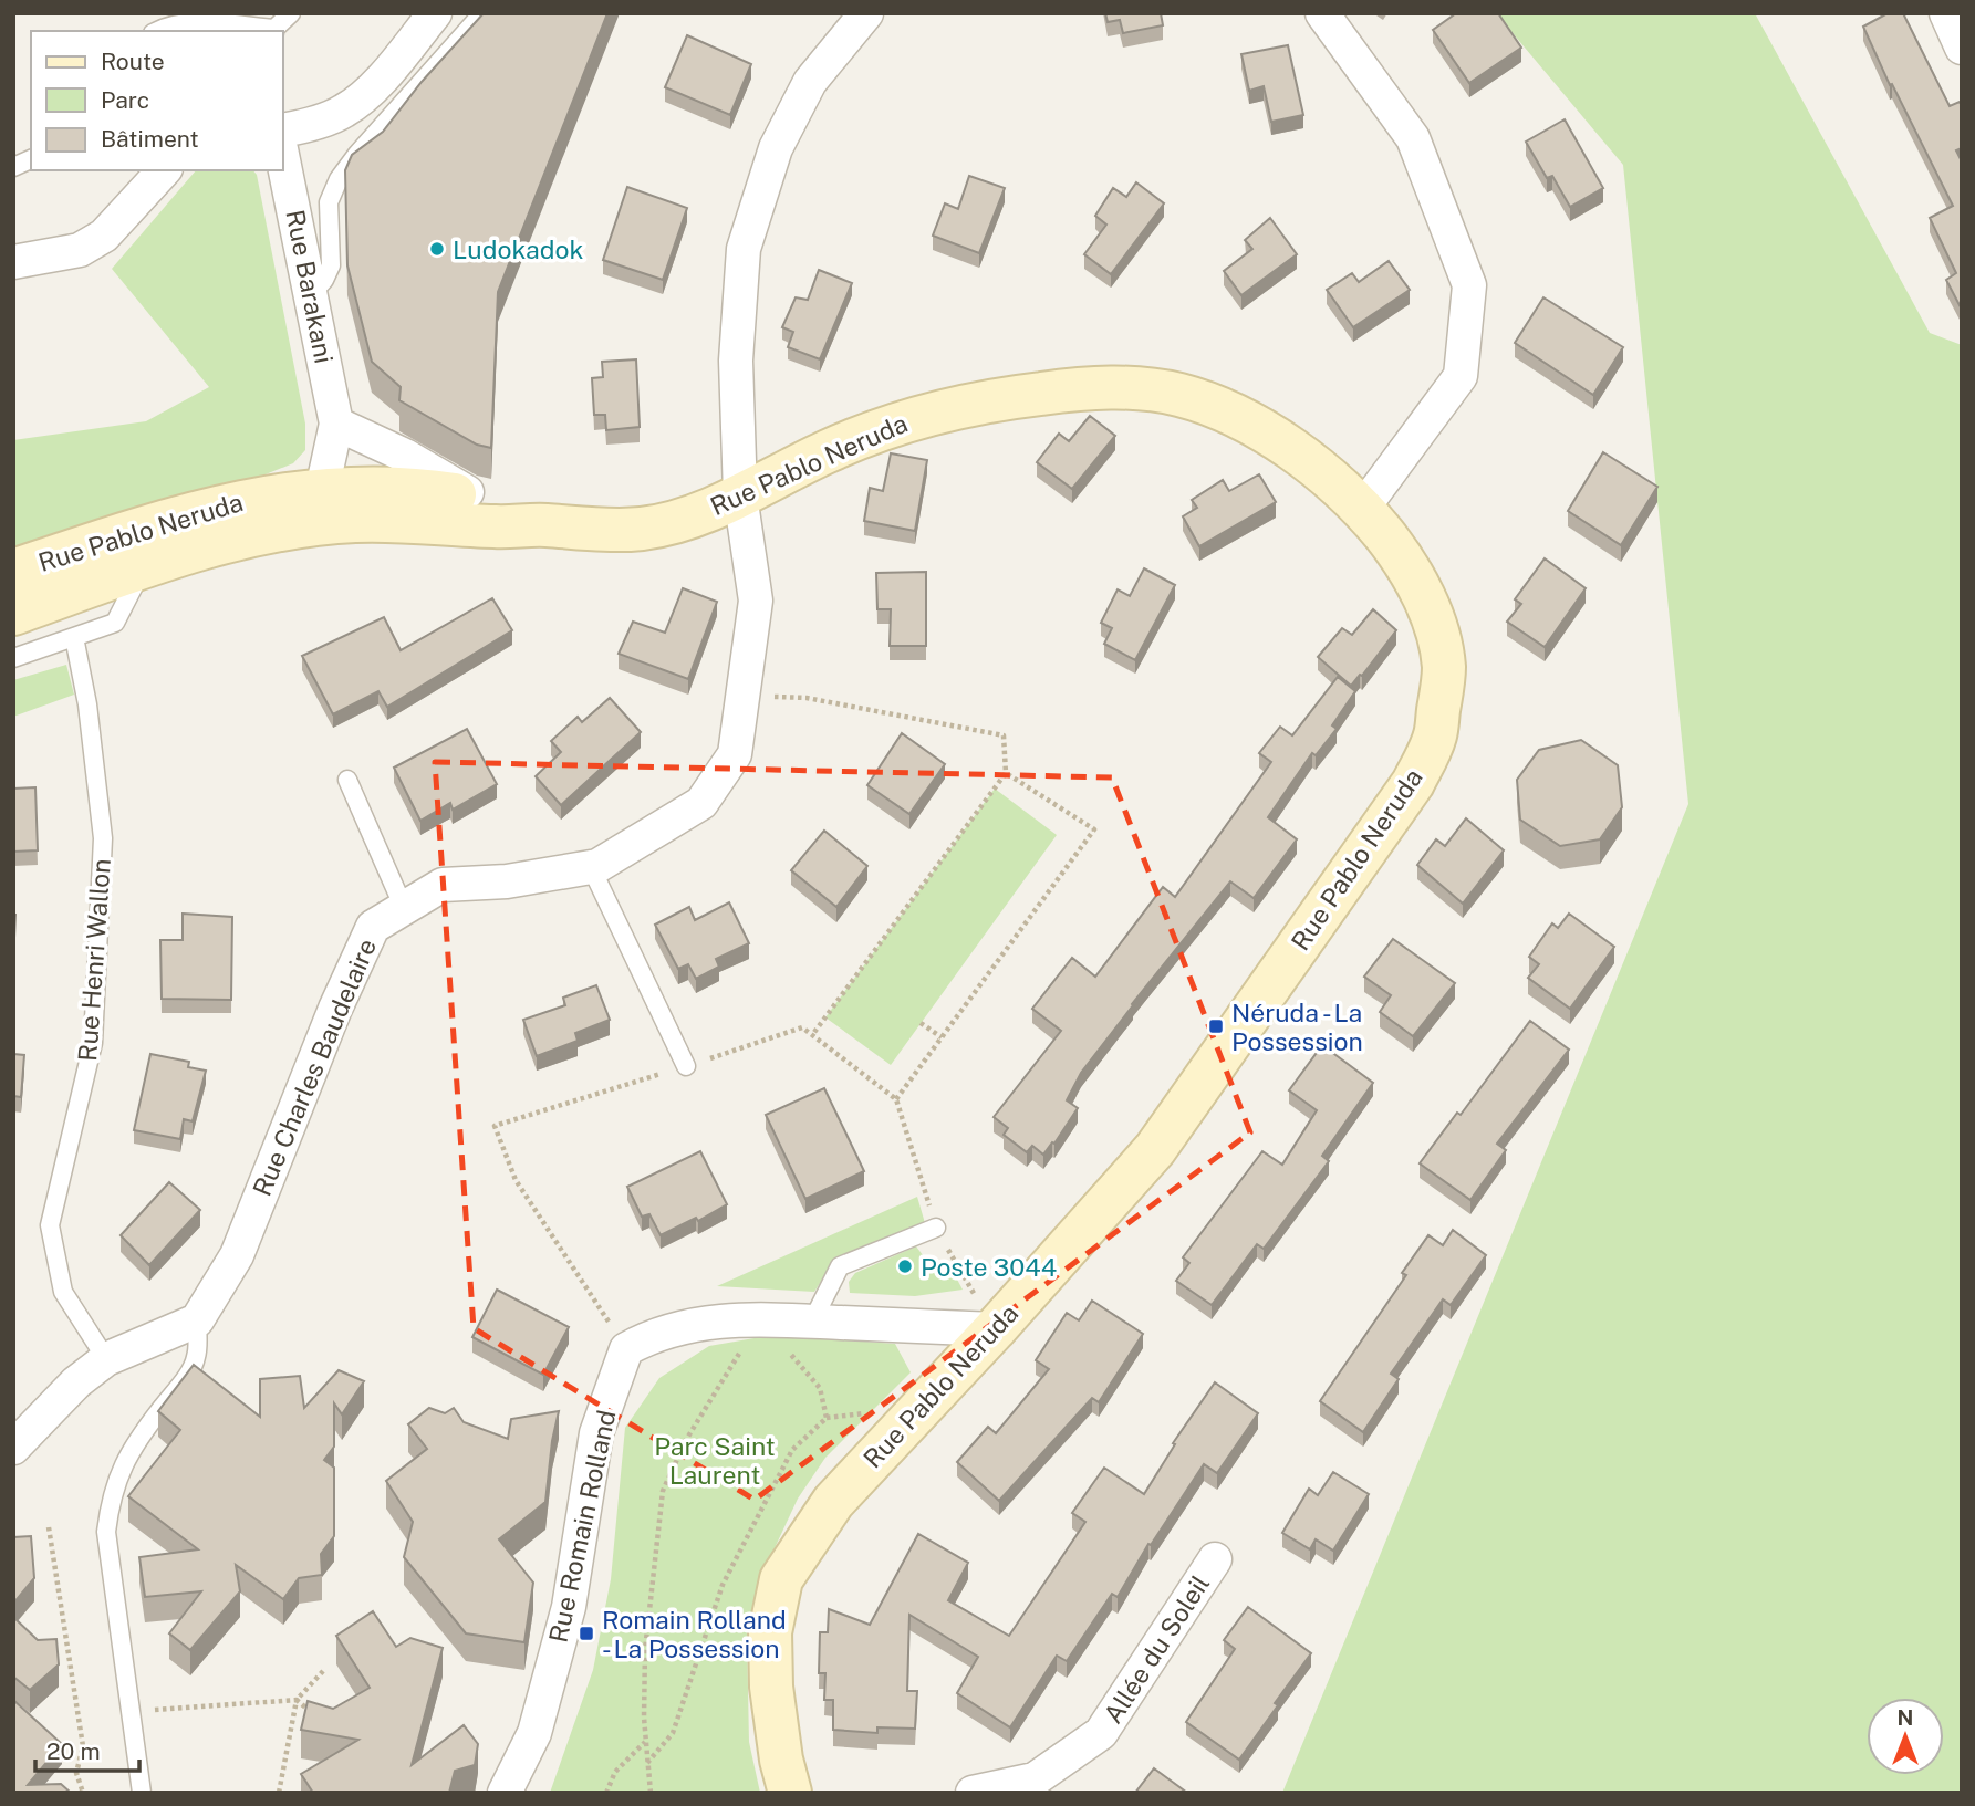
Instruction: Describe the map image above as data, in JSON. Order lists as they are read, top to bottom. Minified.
{"streets":{"main road":["Rue Pablo Neruda"],"street":["Rue Barakani","Rue Charles Baudelaire","Rue Romain Rolland","Allée du Soleil"],"lane":["Rue Henri Wallon"]},"crossings":[["Rue Barakani","Rue Pablo Neruda"],["Rue Pablo Neruda","Rue Charles Baudelaire"]],"parks":["Parc Saint Laurent"],"places":{"other":["Ludokadok","Poste 3044"],"transit":["Néruda - La Possession","Romain Rolland - La Possession"]},"legend":["Route","Parc","Bâtiment"],"scale_bar":"20 m","north":"top"}
